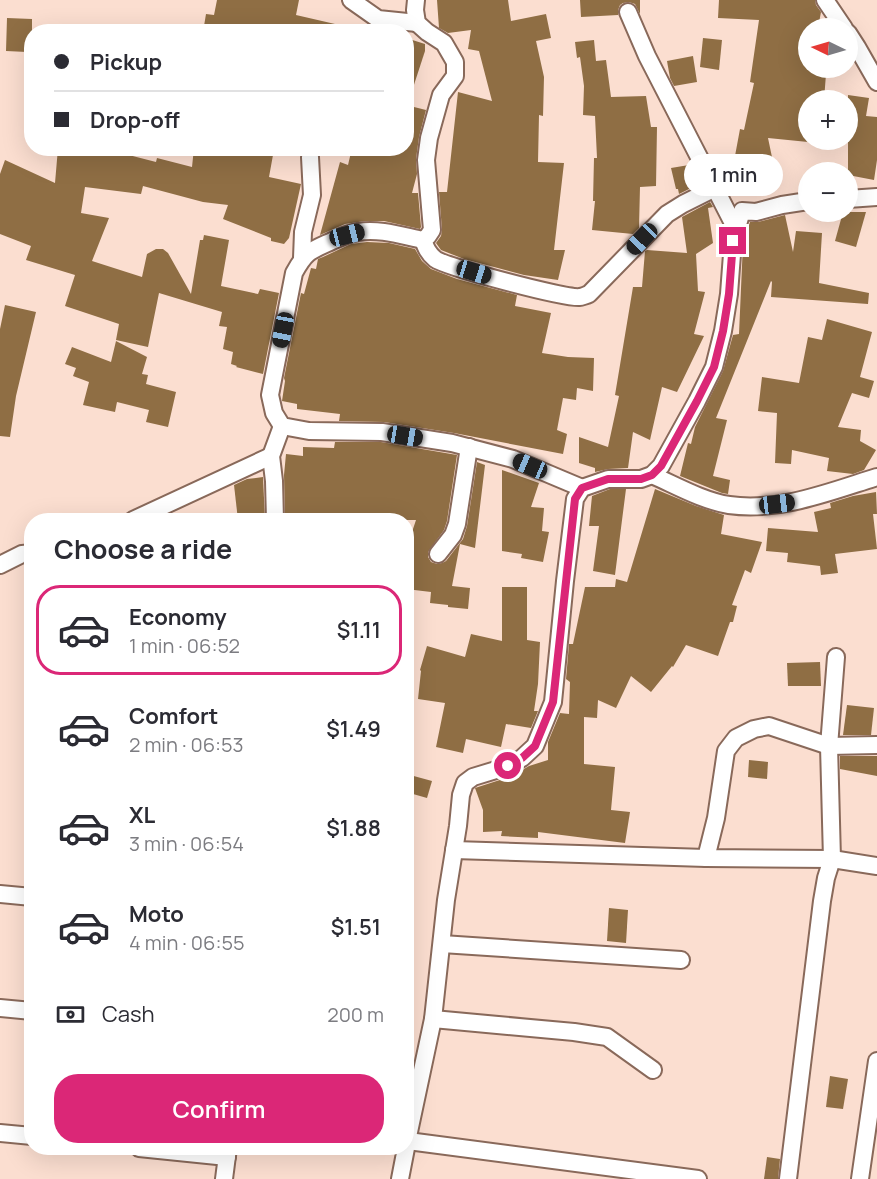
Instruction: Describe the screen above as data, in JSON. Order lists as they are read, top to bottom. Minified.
{"north":"left","page":{"map_buttons":["+","−"],"banner":["Pickup","Drop-off"],"bubble":"1 min","heading":"Choose a ride","list":[{"name":"Economy","note":"1 min · 06:52","value":"$1.11"},{"name":"Comfort","note":"2 min · 06:53","value":"$1.49"},{"name":"XL","note":"3 min · 06:54","value":"$1.88"},{"name":"Moto","note":"4 min · 06:55","value":"$1.51"}],"pay":["Cash","200 m"],"buttons":"Confirm"}}
